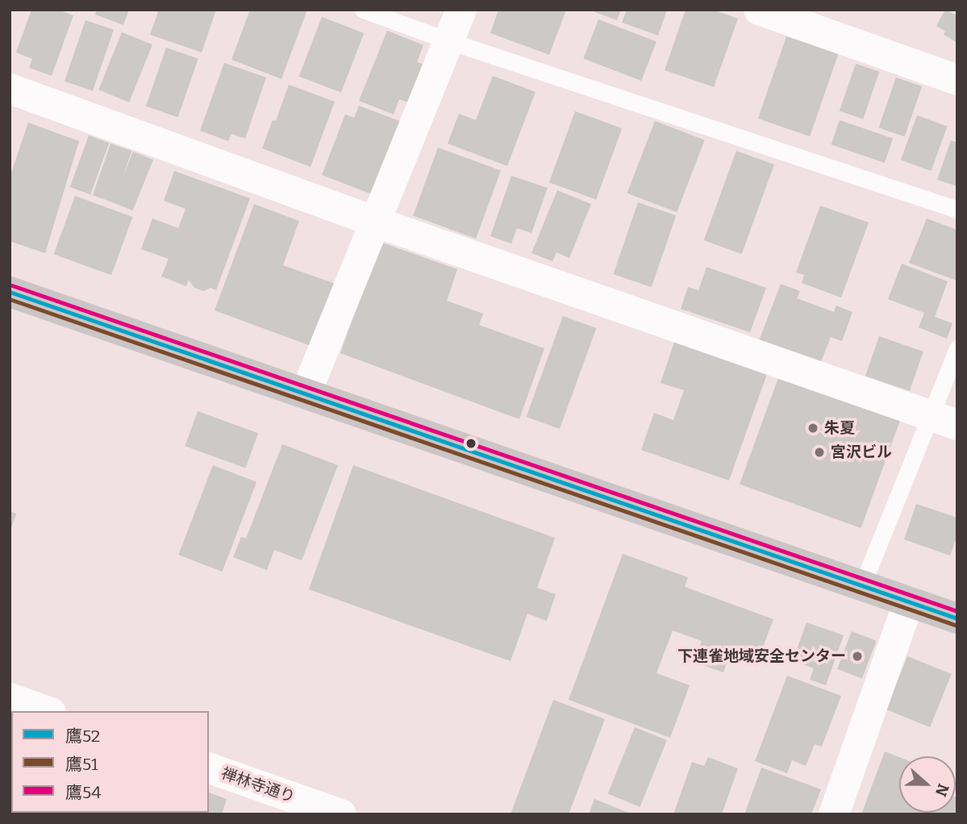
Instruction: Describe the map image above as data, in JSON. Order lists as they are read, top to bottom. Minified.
{"streets":{"street":["禅林寺通り"]},"places":["朱夏","宮沢ビル","下連雀地域安全センター"],"lines":["transit line 鷹54","transit line 鷹52","transit line 鷹51"],"legend":["鷹52","鷹51","鷹54"],"north":"right"}
